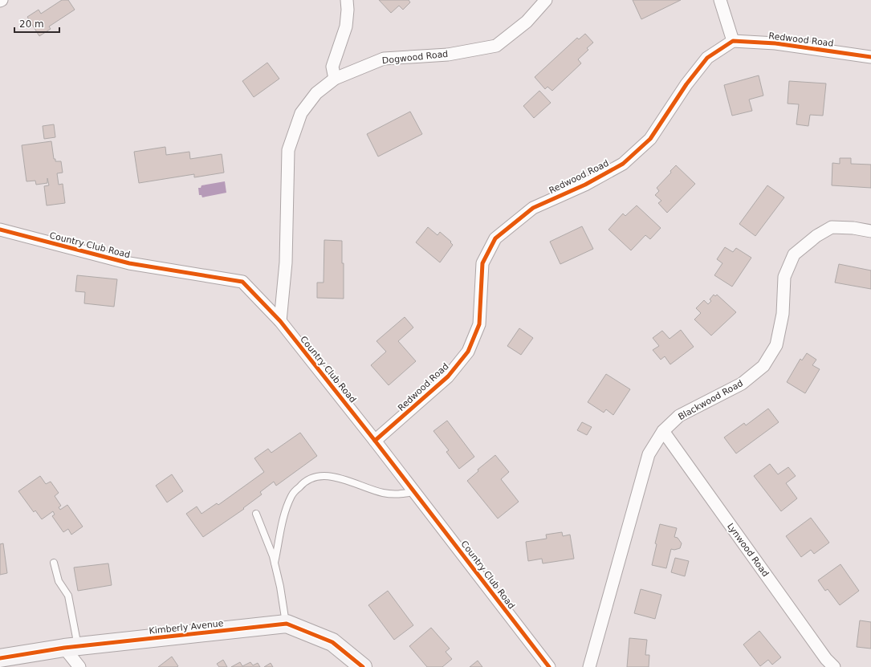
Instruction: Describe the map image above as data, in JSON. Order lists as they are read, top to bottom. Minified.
{"streets":{"street":["Redwood Road","Dogwood Road","Country Club Road","Blackwood Road","Lynwood Road","Kimberly Avenue"]},"crossings":[["Redwood Road","Country Club Road"],["Dogwood Road","Country Club Road"],["Blackwood Road","Lynwood Road"]],"scale_bar":"20 m"}
